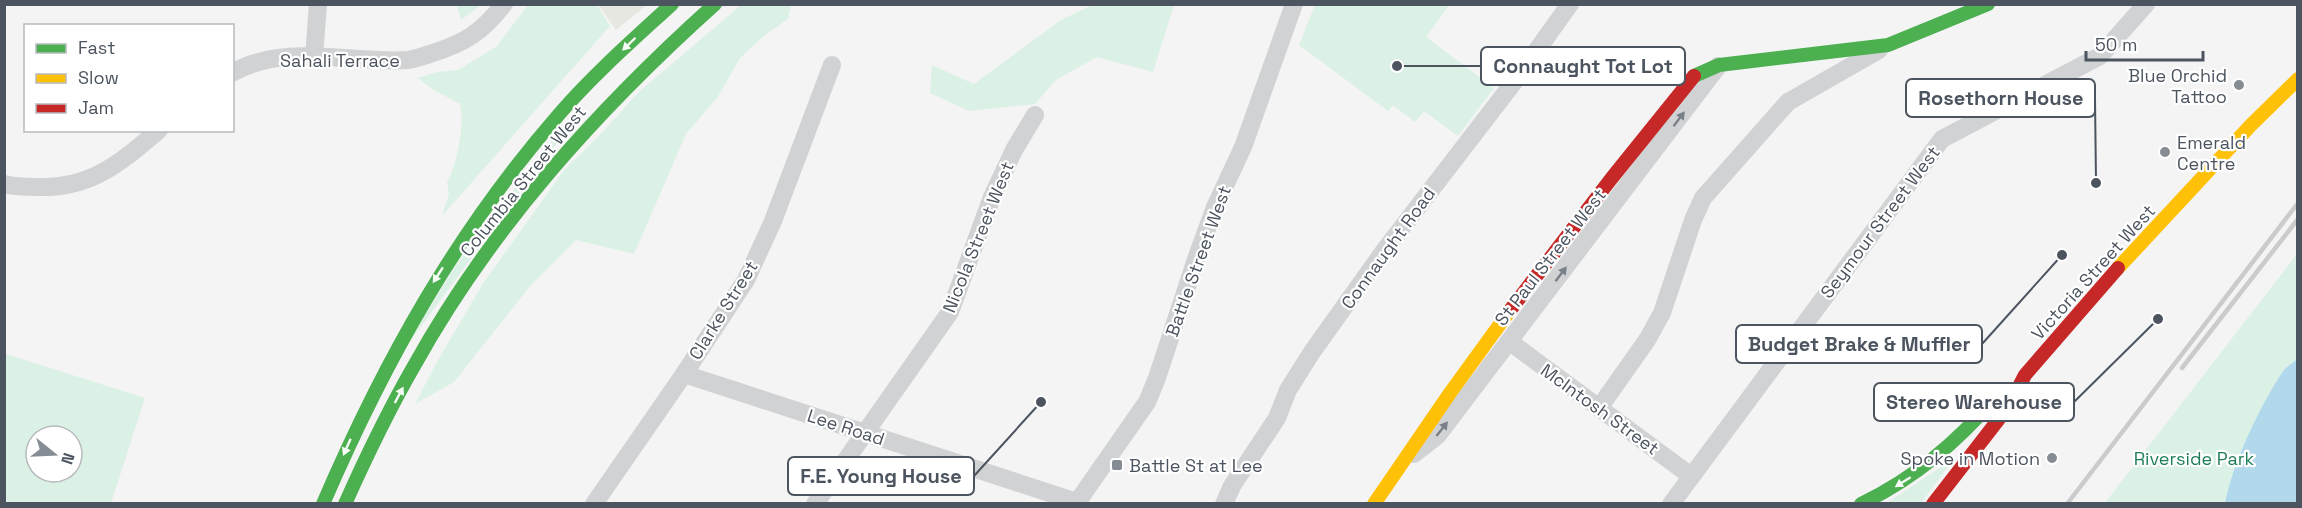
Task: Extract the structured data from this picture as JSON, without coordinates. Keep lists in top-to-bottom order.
{
  "streets": {
    "main road": ["Columbia Street West", "St Paul Street West", "Victoria Street West"],
    "street": [
      "Sahali Terrace",
      "Seymour Street West",
      "Nicola Street West",
      "Connaught Road",
      "Battle Street West",
      "Clarke Street",
      "McIntosh Street",
      "Lee Road"
    ]
  },
  "crossings": [
    ["Seymour Street West", "McIntosh Street"],
    ["Nicola Street West", "Lee Road"],
    ["St Paul Street West", "McIntosh Street"],
    ["Battle Street West", "Lee Road"],
    ["Clarke Street", "Lee Road"]
  ],
  "parks": ["Riverside Park"],
  "places": {
    "other": [
      "Connaught Tot Lot",
      "Blue Orchid Tattoo",
      "Emerald Centre",
      "Rosethorn House",
      "Budget Brake & Muffler",
      "Stereo Warehouse",
      "F.E. Young House",
      "Spoke in Motion"
    ],
    "transit": ["Battle St at Lee"]
  },
  "legend": ["Fast", "Slow", "Jam"],
  "scale_bar": "50 m",
  "north": "right"
}
